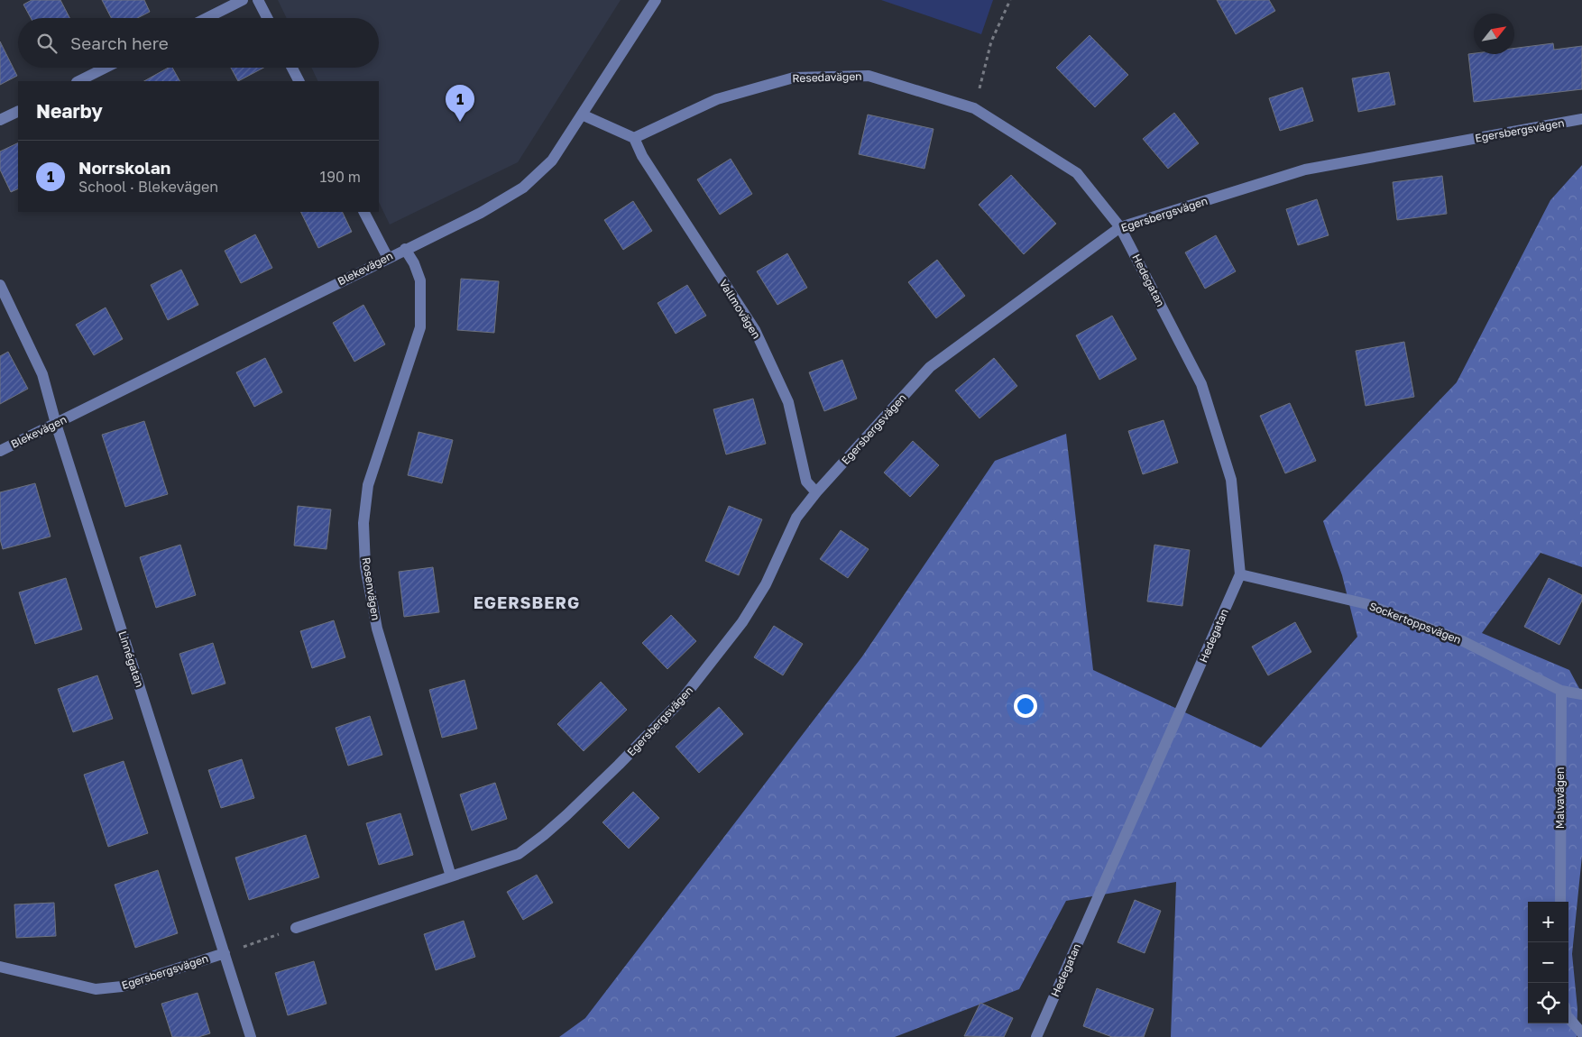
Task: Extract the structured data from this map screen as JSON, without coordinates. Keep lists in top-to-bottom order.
{
  "streets": {
    "street": [
      "Resedavägen",
      "Egersbergsvägen",
      "Blekevägen",
      "Hedegatan",
      "Vallmovägen",
      "Rosenvägen",
      "Sockertoppsvägen",
      "Linnégatan",
      "Malvavägen"
    ]
  },
  "crossings": [
    ["Resedavägen", "Egersbergsvägen"],
    ["Resedavägen", "Hedegatan"],
    ["Resedavägen", "Vallmovägen"],
    ["Egersbergsvägen", "Hedegatan"],
    ["Egersbergsvägen", "Vallmovägen"],
    ["Egersbergsvägen", "Rosenvägen"],
    ["Egersbergsvägen", "Linnégatan"],
    ["Blekevägen", "Rosenvägen"],
    ["Blekevägen", "Linnégatan"],
    ["Hedegatan", "Sockertoppsvägen"],
    ["Sockertoppsvägen", "Malvavägen"]
  ],
  "districts": ["EGERSBERG"],
  "north": "top right",
  "page": {
    "search": "Search here",
    "heading": "Nearby",
    "pins": "1",
    "list": [
      {
        "mark": "1",
        "name": "Norrskolan",
        "note": "School · Blekevägen",
        "value": "190 m"
      }
    ],
    "map_buttons": ["+", "−"]
  }
}
